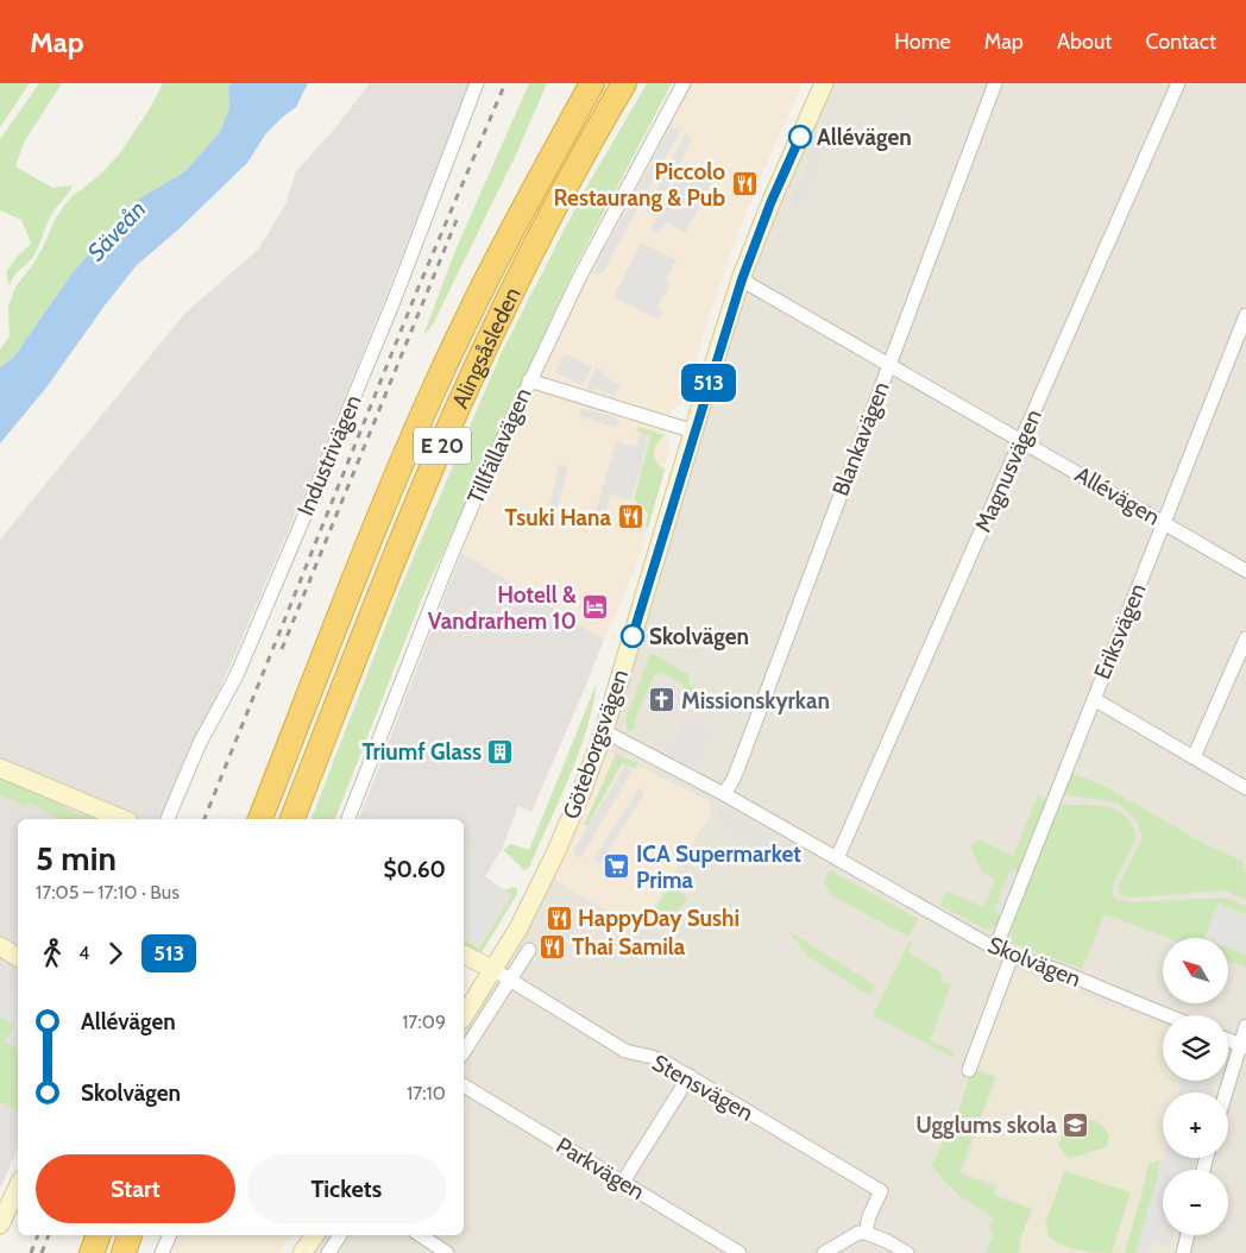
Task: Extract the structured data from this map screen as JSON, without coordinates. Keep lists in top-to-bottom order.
{
  "streets": {
    "highway": ["Alingsåsleden", "E 20"],
    "street": [
      "Blankavägen",
      "Tillfällavägen",
      "Industrivägen",
      "Magnusvägen",
      "Allévägen",
      "Eriksvägen",
      "Göteborgsvägen",
      "Skolvägen",
      "Stensvägen",
      "Parkvägen"
    ]
  },
  "crossings": [
    ["Blankavägen", "Allévägen"],
    ["Blankavägen", "Skolvägen"],
    ["Magnusvägen", "Allévägen"],
    ["Magnusvägen", "Skolvägen"],
    ["Allévägen", "Eriksvägen"],
    ["Allévägen", "Göteborgsvägen"],
    ["Eriksvägen", "Skolvägen"],
    ["Göteborgsvägen", "Skolvägen"],
    ["Göteborgsvägen", "Stensvägen"]
  ],
  "water": ["Säveån"],
  "places": {
    "other": ["Allévägen", "Skolvägen"],
    "restaurant": [
      "Piccolo Restaurang & Pub",
      "Tsuki Hana",
      "HappyDay Sushi",
      "Thai Samila"
    ],
    "hotel": ["Hotell & Vandrarhem 10"],
    "church": ["Missionskyrkan"],
    "building": ["Triumf Glass"],
    "supermarket": ["ICA Supermarket Prima"],
    "school or university": ["Ugglums skola"]
  },
  "lines": ["bus line 513"],
  "north": "top left",
  "page": {
    "header": "Map",
    "nav": [
      "Home",
      "Map",
      "About",
      "Contact"
    ],
    "on_map": "513",
    "heading": ["5 min", "17:05 – 17:10 · Bus", "$0.60"],
    "legs": ["4", "513"],
    "map_buttons": ["+", "−"],
    "list": [
      {
        "name": "Allévägen",
        "value": "17:09"
      },
      {
        "name": "Skolvägen",
        "value": "17:10"
      }
    ],
    "buttons": ["Start", "Tickets"]
  }
}
